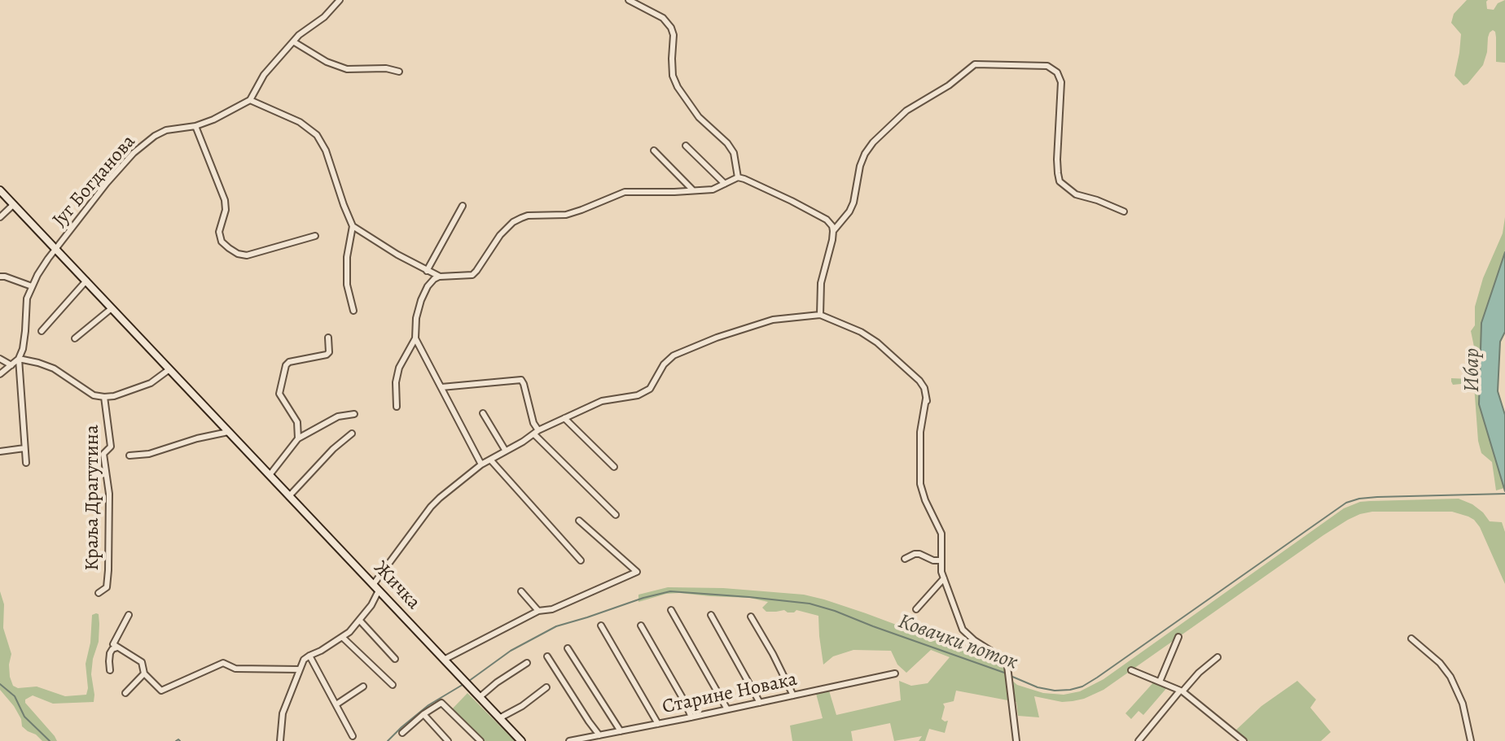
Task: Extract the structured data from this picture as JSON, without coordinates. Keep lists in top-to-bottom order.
{
  "streets": {
    "main road": ["Жичка"],
    "street": ["Југ Богданова", "Краља Драгутина", "Старине Новака"]
  },
  "crossings": [
    ["Југ Богданова", "Жичка"]
  ],
  "water": ["Ибар", "Ковачки поток"]
}
